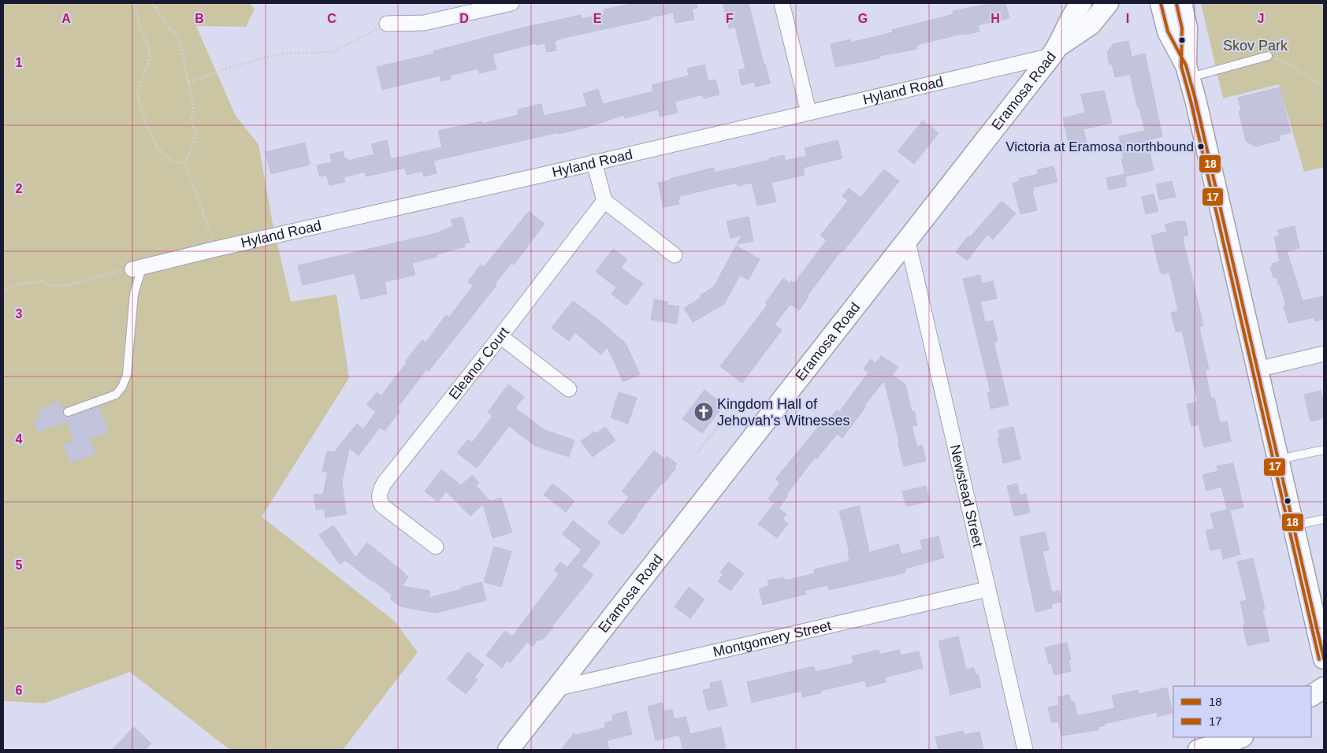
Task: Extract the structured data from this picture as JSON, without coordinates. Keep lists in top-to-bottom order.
{
  "streets": {
    "main road": ["Eramosa Road"],
    "street": [
      "Hyland Road",
      "Eleanor Court",
      "Newstead Street",
      "Montgomery Street"
    ]
  },
  "crossings": [
    ["Hyland Road", "Eramosa Road"],
    ["Eramosa Road", "Newstead Street"],
    ["Eramosa Road", "Montgomery Street"],
    ["Newstead Street", "Montgomery Street"]
  ],
  "parks": ["Skov Park"],
  "places": {
    "other": ["Victoria at Eramosa northbound"],
    "church": ["Kingdom Hall of Jehovah's Witnesses"]
  },
  "lines": ["transit line 18", "transit line 17"],
  "legend": ["18", "17"],
  "grid": {
    "columns": [
      "A",
      "B",
      "C",
      "D",
      "E",
      "F",
      "G",
      "H",
      "I",
      "J"
    ],
    "rows": [
      "1",
      "2",
      "3",
      "4",
      "5",
      "6"
    ]
  }
}
